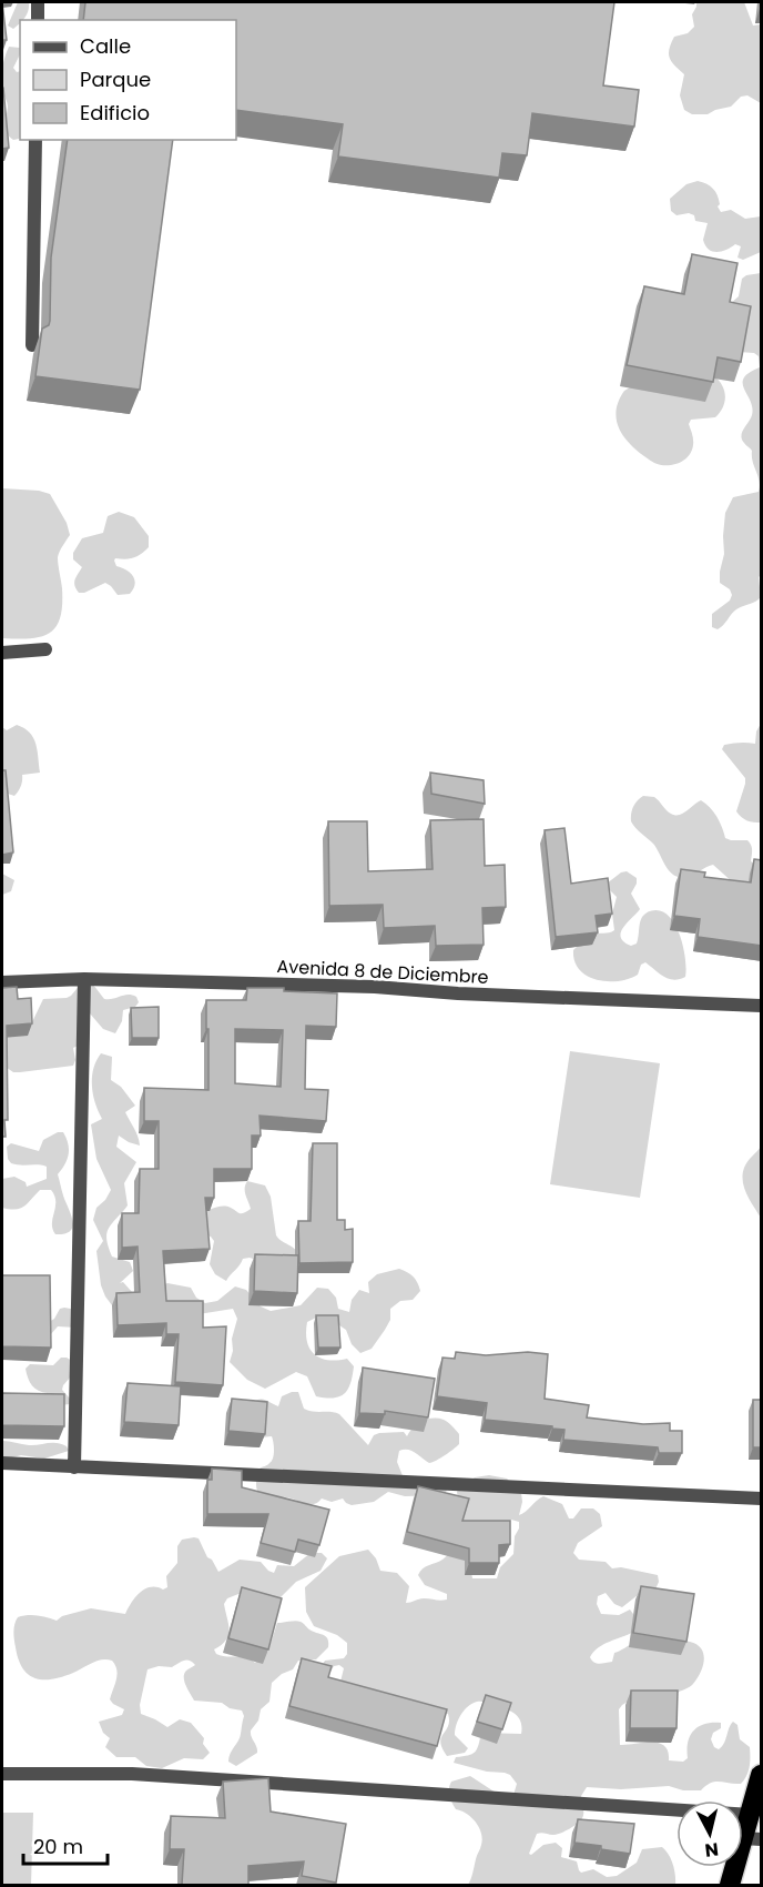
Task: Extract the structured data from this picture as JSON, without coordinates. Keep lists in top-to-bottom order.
{
  "streets": {
    "street": ["Avenida 8 de Diciembre"]
  },
  "legend": ["Calle", "Parque", "Edificio"],
  "scale_bar": "20 m",
  "north": "bottom"
}
